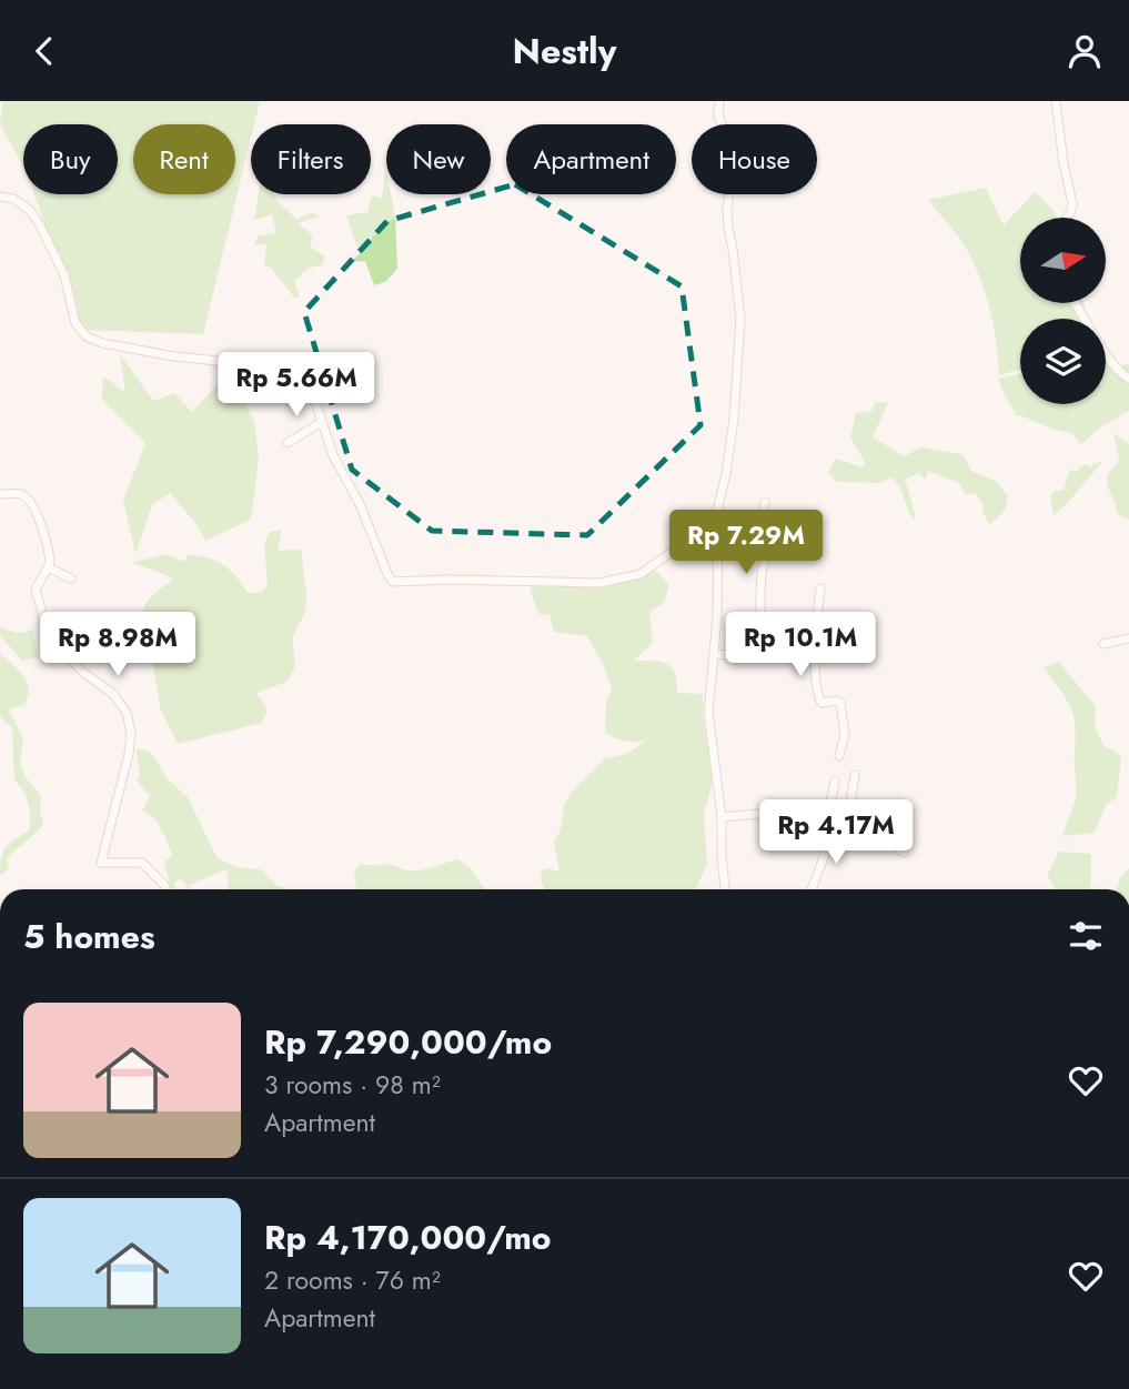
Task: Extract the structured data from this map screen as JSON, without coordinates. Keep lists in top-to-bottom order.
{
  "north": "right",
  "page": {
    "header": "Nestly",
    "chip": [
      "Buy",
      "Rent",
      "Filters",
      "New",
      "Apartment",
      "House"
    ],
    "price": [
      "Rp 5.66M",
      "Rp 7.29M",
      "Rp 8.98M",
      "Rp 10.1M",
      "Rp 4.17M"
    ],
    "heading": "5 homes",
    "list": [
      {
        "name": "Rp 7,290,000/mo",
        "note": "3 rooms · 98 m² · Apartment"
      },
      {
        "name": "Rp 4,170,000/mo",
        "note": "2 rooms · 76 m² · Apartment"
      }
    ]
  }
}
